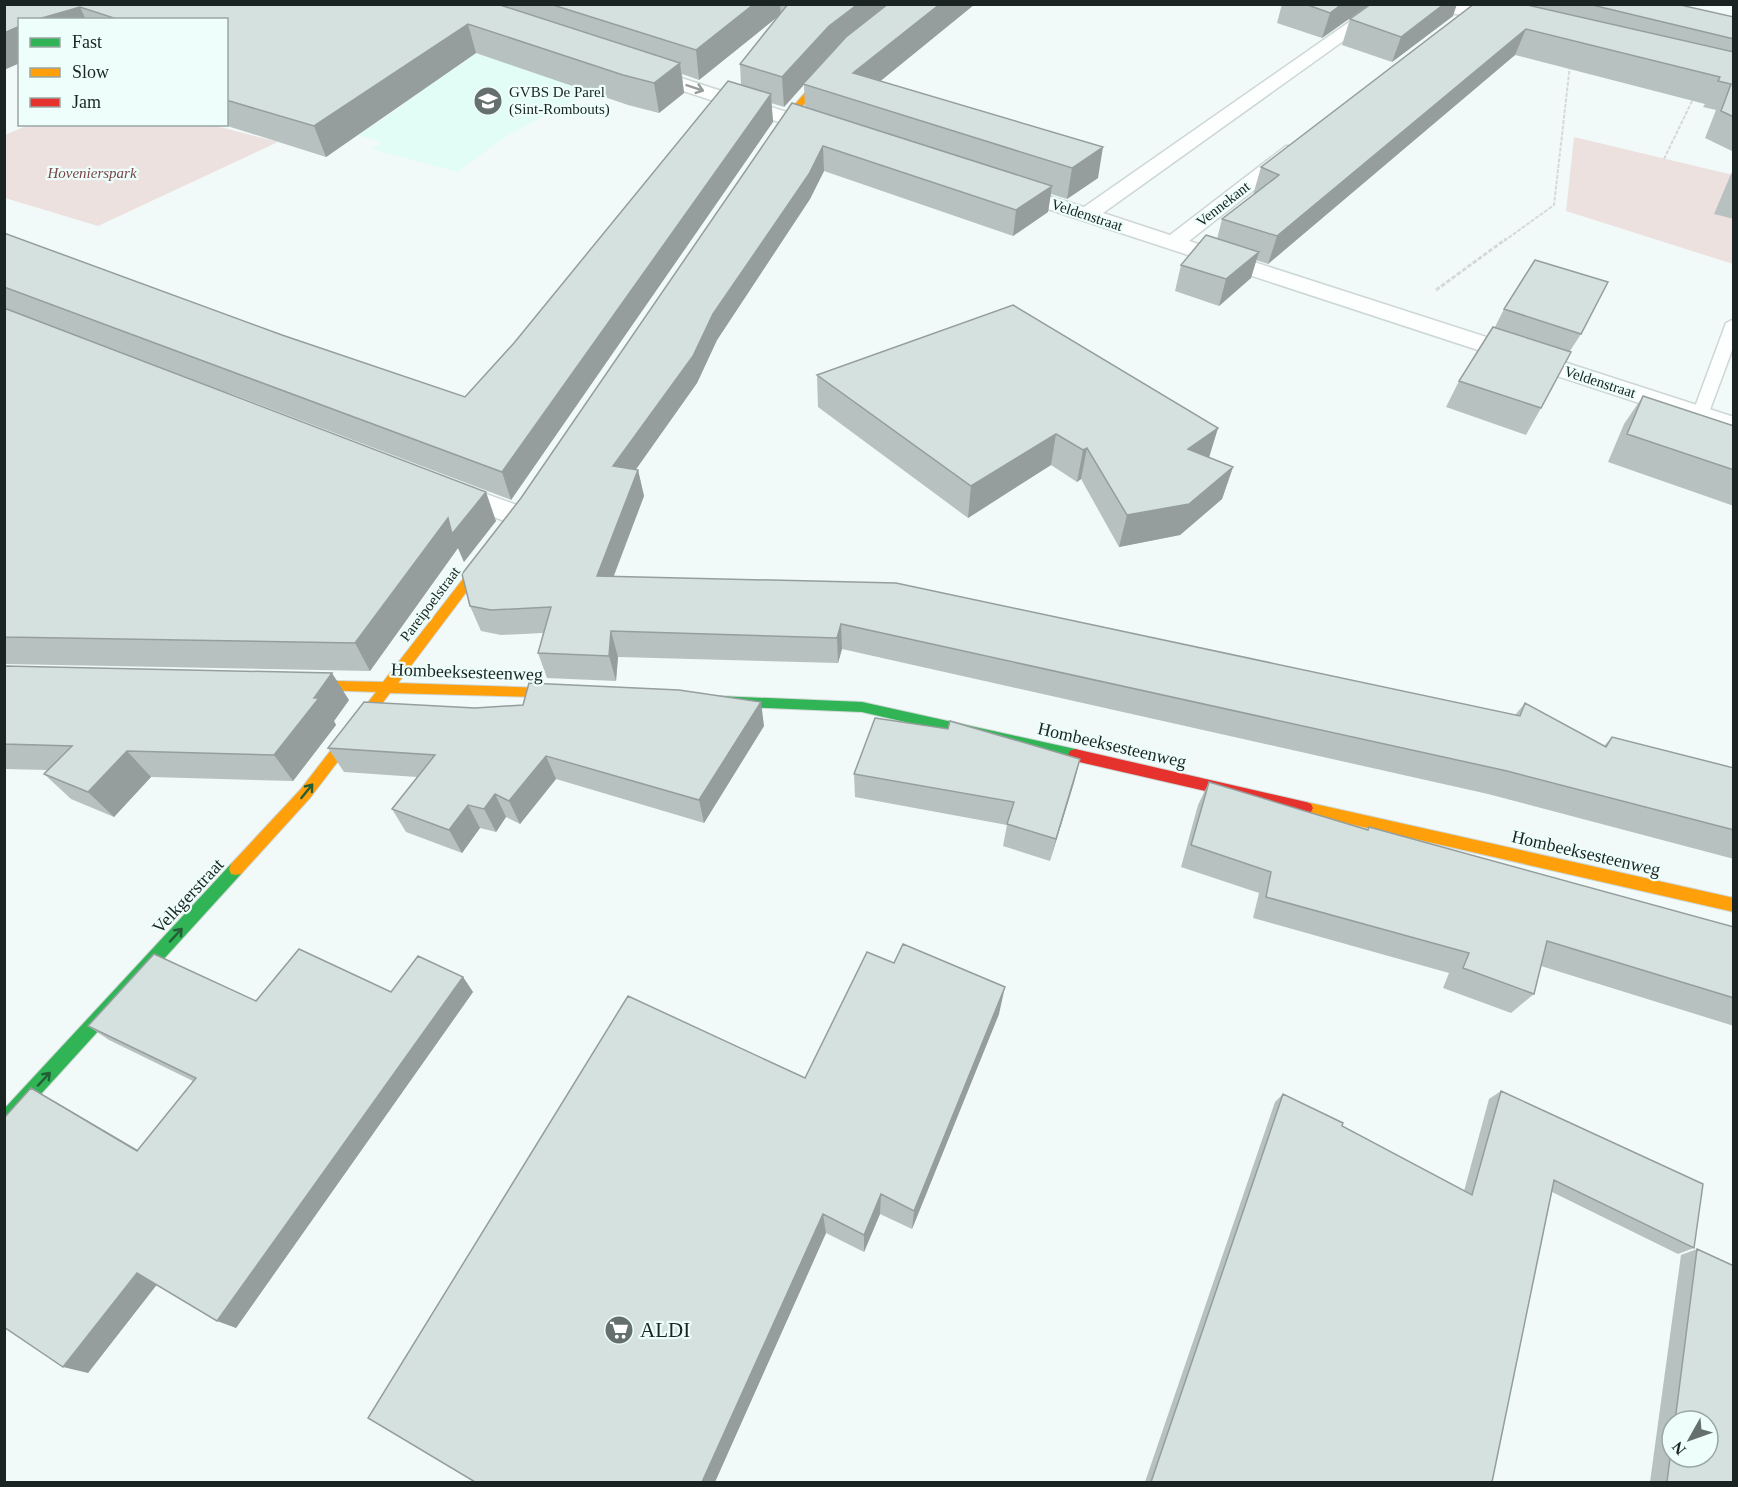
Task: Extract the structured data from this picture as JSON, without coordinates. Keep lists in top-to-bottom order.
{
  "streets": {
    "main road": ["Pareipoelstraat", "Hombeeksesteenweg", "Velkgerstraat"],
    "street": ["Vennekant", "Veldenstraat"]
  },
  "crossings": [
    ["Vennekant", "Veldenstraat"],
    ["Pareipoelstraat", "Hombeeksesteenweg"],
    ["Pareipoelstraat", "Velkgerstraat"],
    ["Hombeeksesteenweg", "Velkgerstraat"]
  ],
  "one_way": ["Velkgerstraat"],
  "parks": ["Hovenierspark"],
  "places": {
    "school or university": ["GVBS De Parel (Sint-Rombouts)"],
    "supermarket": ["ALDI"]
  },
  "legend": ["Fast", "Slow", "Jam"],
  "north": "bottom left"
}
